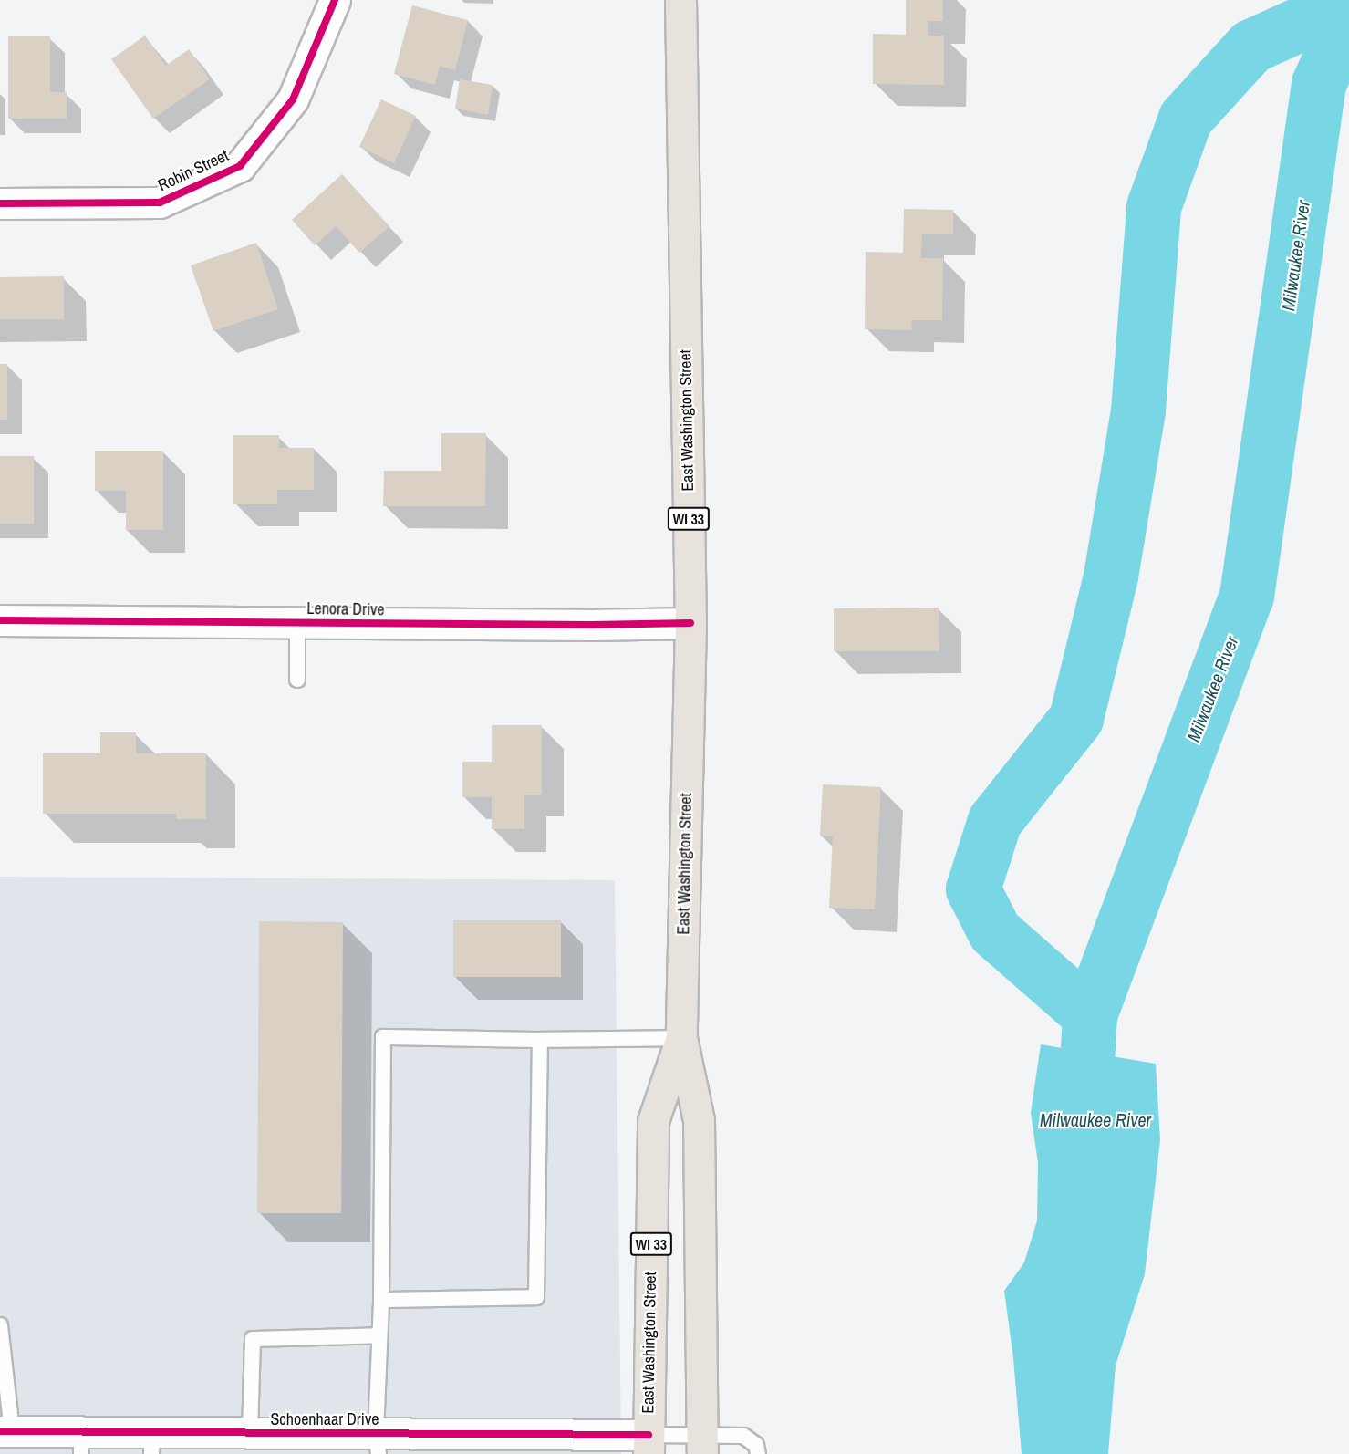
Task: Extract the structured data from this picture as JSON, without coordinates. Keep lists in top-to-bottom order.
{
  "streets": {
    "main road": ["East Washington Street", "WI 33"],
    "street": ["Robin Street", "Lenora Drive", "Schoenhaar Drive"]
  },
  "crossings": [
    ["East Washington Street", "Lenora Drive"],
    ["East Washington Street", "Schoenhaar Drive"]
  ],
  "water": ["Milwaukee River"]
}
